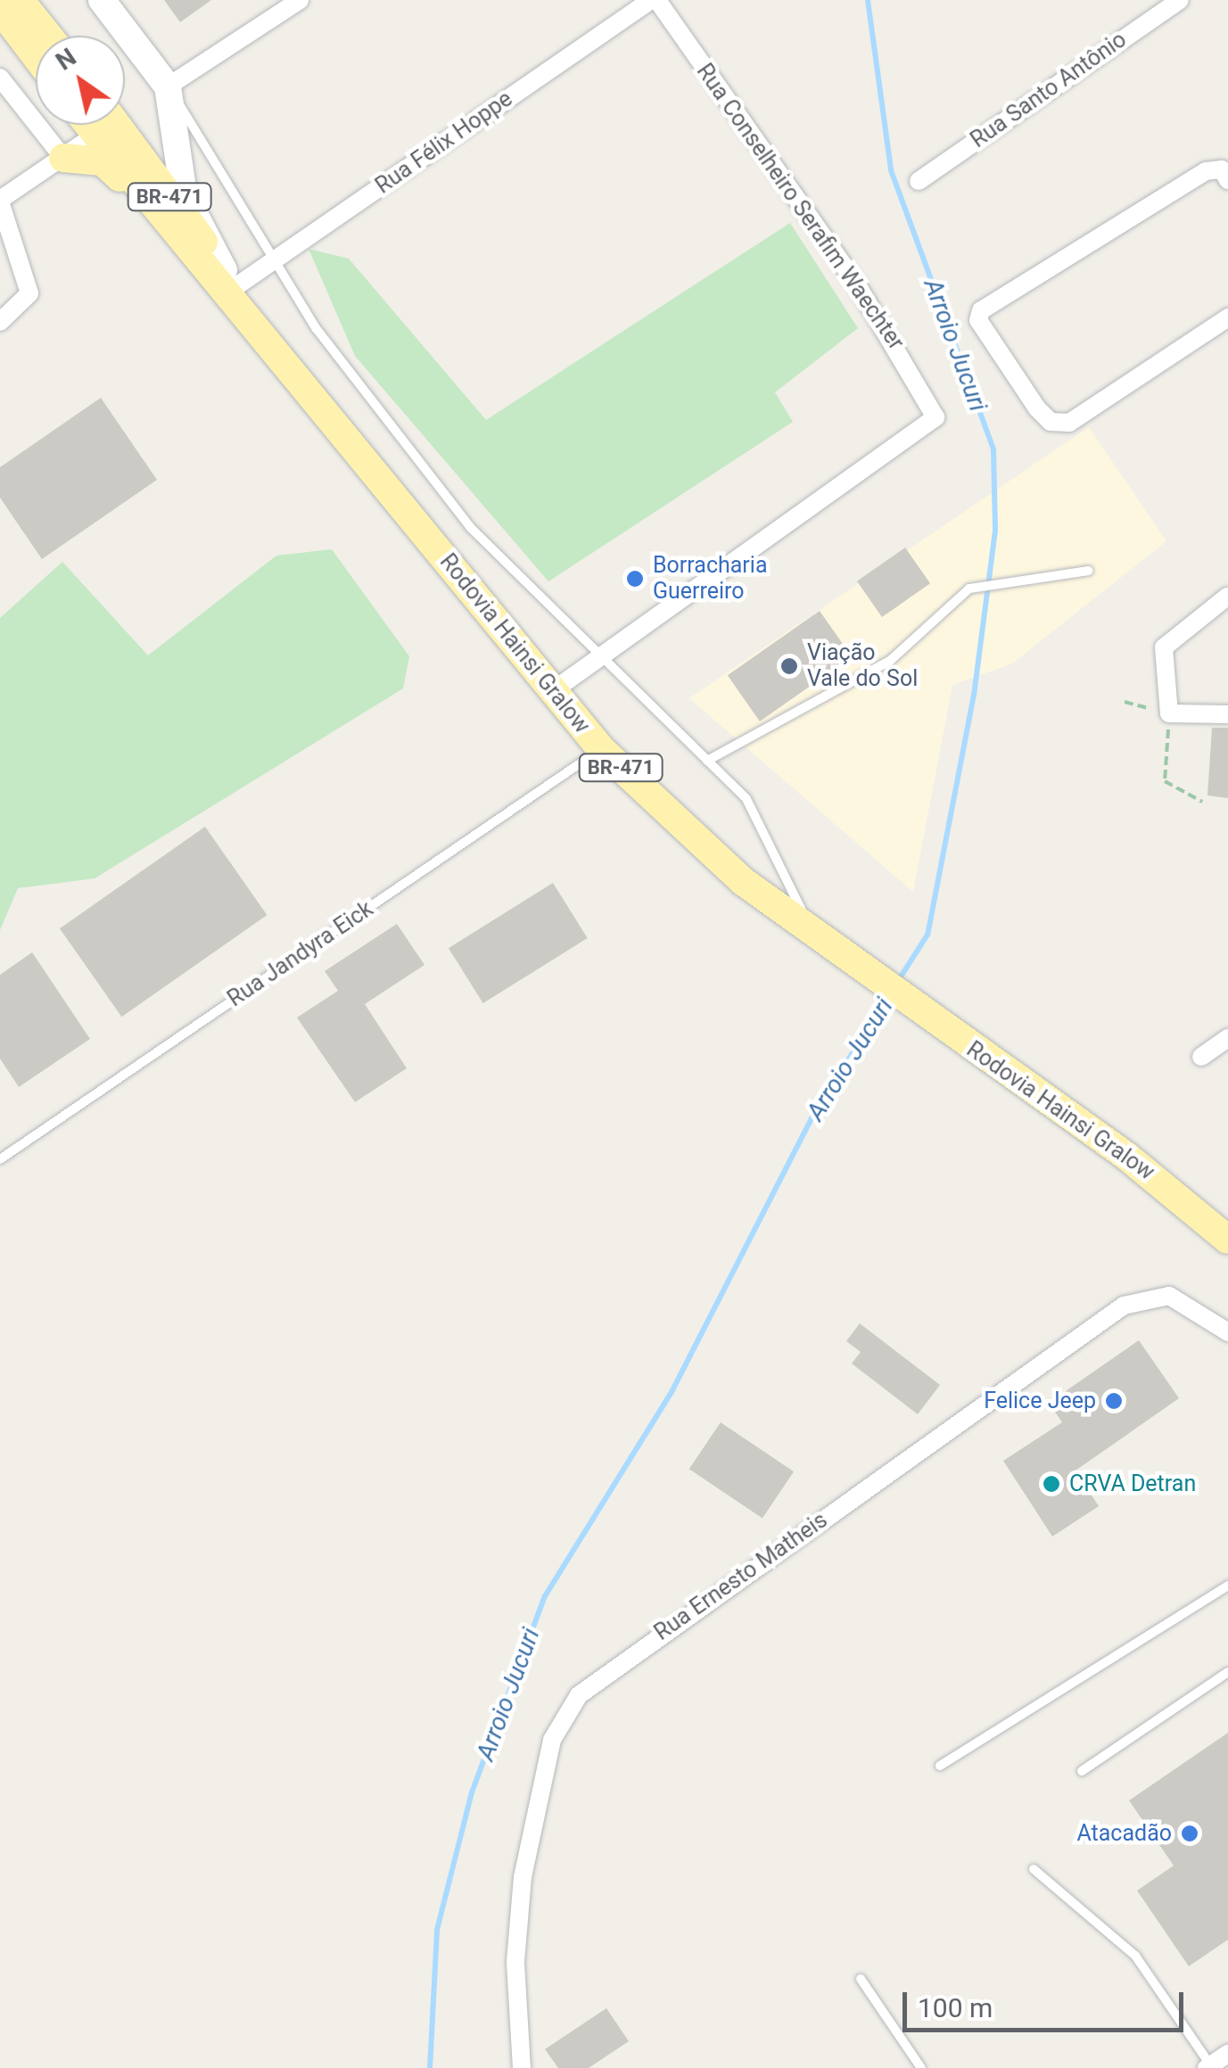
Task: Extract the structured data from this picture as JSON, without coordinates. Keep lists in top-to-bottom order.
{
  "streets": {
    "main road": ["BR-471", "Rodovia Hainsi Gralow"],
    "street": [
      "Rua Santo Antônio",
      "Rua Félix Hoppe",
      "Rua Conselheiro Serafim Waechter",
      "Rua Ernesto Matheis"
    ],
    "lane": ["Rua Jandyra Eick"]
  },
  "crossings": [
    ["Rua Félix Hoppe", "Rua Conselheiro Serafim Waechter"],
    ["Rua Félix Hoppe", "Rodovia Hainsi Gralow"],
    ["Rodovia Hainsi Gralow", "Rua Jandyra Eick"]
  ],
  "water": ["Arroio Jucuri"],
  "places": [
    "Borracharia Guerreiro",
    "Viação Vale do Sol",
    "Felice Jeep",
    "CRVA Detran",
    "Atacadão"
  ],
  "scale_bar": "100 m",
  "north": "top left"
}
